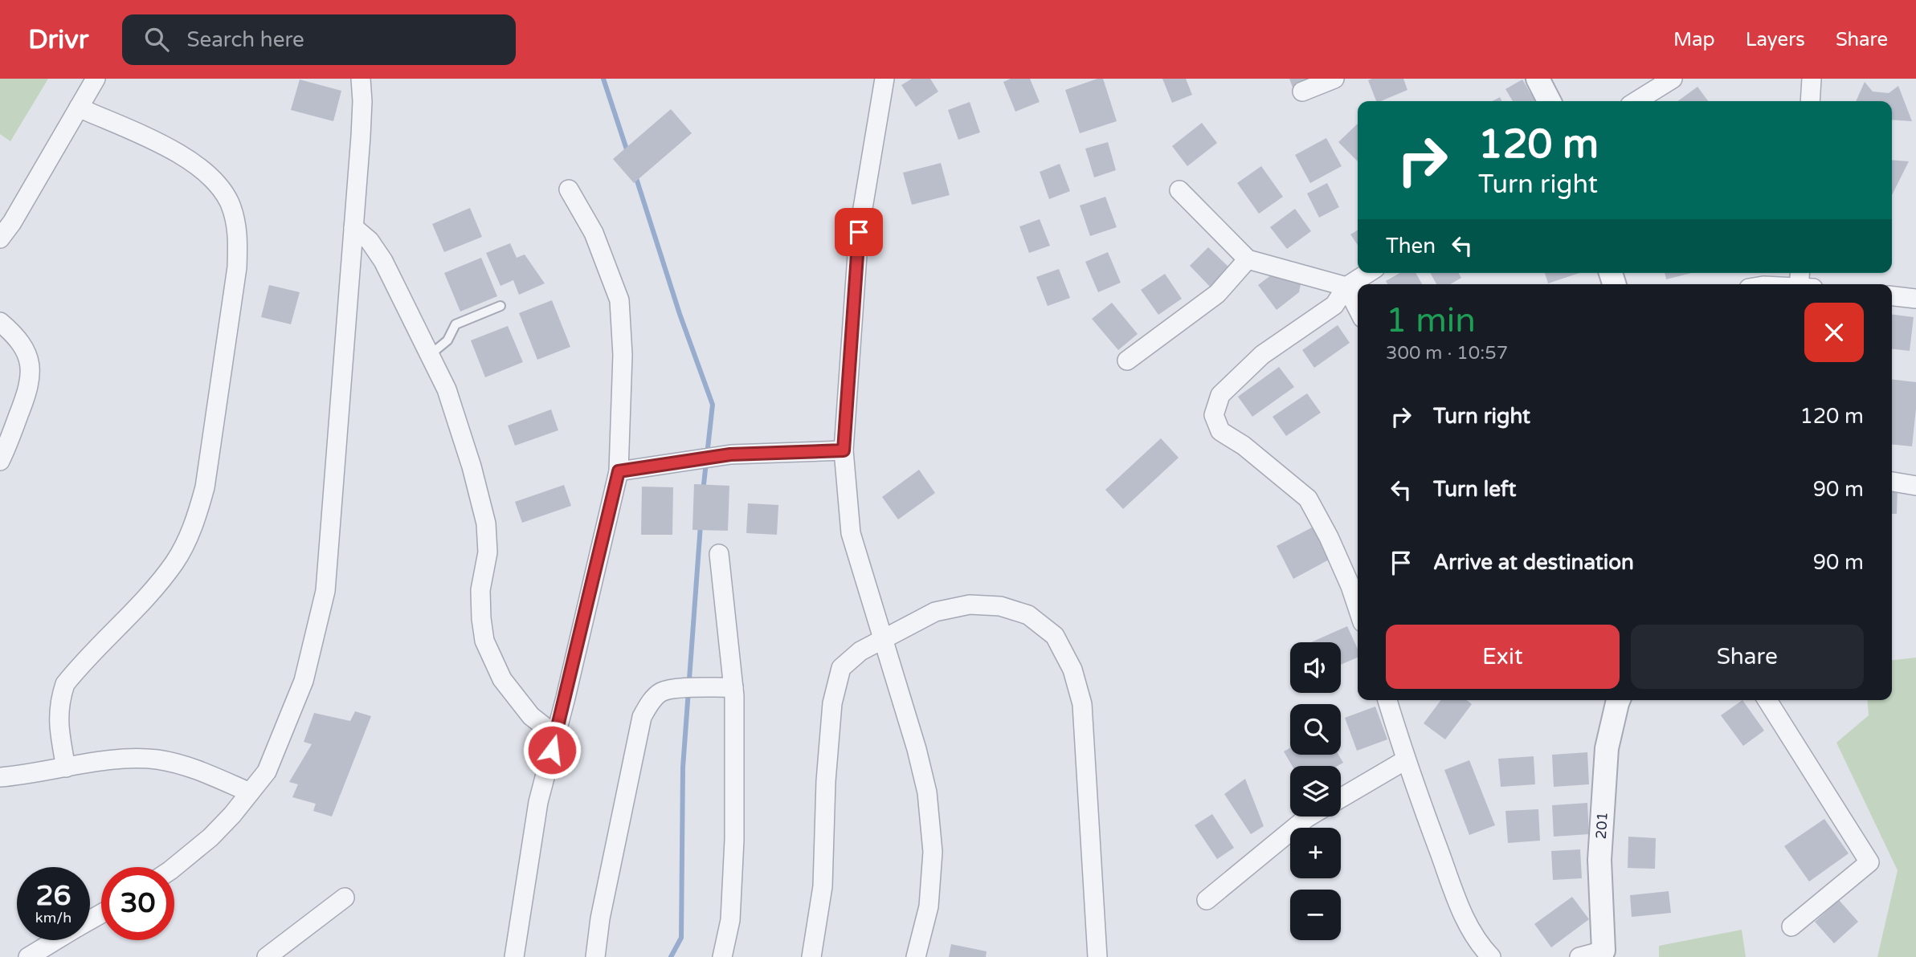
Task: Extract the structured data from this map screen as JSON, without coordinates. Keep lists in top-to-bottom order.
{
  "streets": {
    "street": ["201"]
  },
  "page": {
    "header": "Drivr",
    "search": "Search here",
    "nav": ["Map", "Layers", "Share"],
    "turn": ["120 m", "Turn right"],
    "then": "Then",
    "heading": ["1 min", "300 m · 10:57"],
    "list": [
      {
        "name": "Turn right",
        "value": "120 m"
      },
      {
        "name": "Turn left",
        "value": "90 m"
      },
      {
        "name": "Arrive at destination",
        "value": "90 m"
      }
    ],
    "buttons": ["Exit", "Share"],
    "map_buttons": ["+", "−"],
    "speed": "26 km/h",
    "limit": "30"
  }
}
